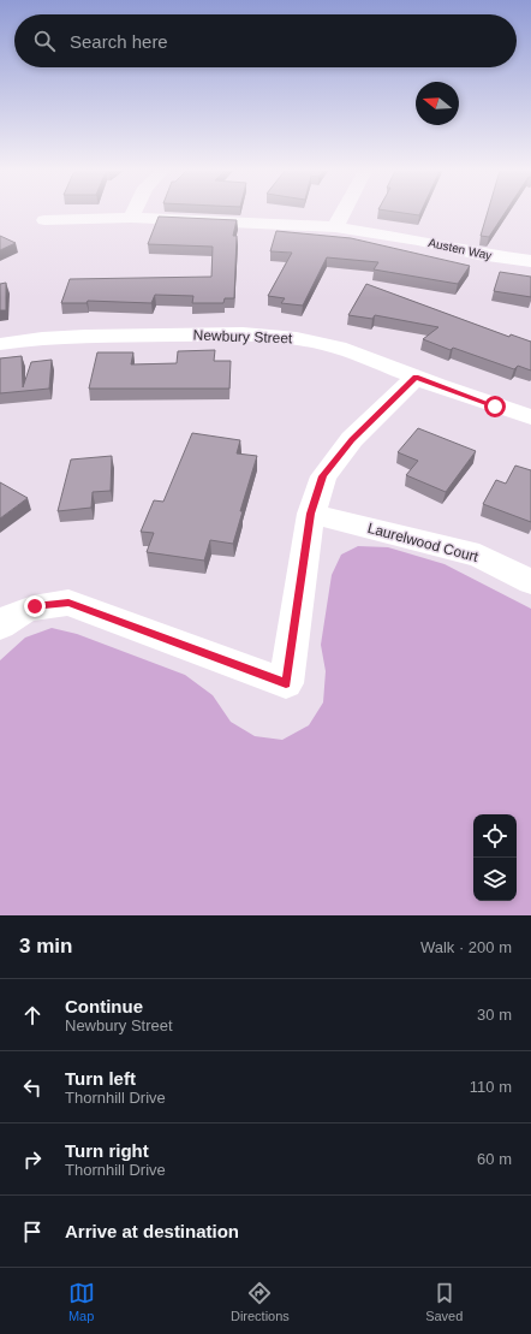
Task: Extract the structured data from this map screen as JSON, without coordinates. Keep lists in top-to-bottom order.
{
  "streets": {
    "street": ["Austen Way", "Newbury Street", "Laurelwood Court"]
  },
  "north": "left",
  "page": {
    "search": "Search here",
    "heading": ["3 min", "Walk · 200 m"],
    "list": [
      ["Continue", "Newbury Street", "30 m"],
      ["Turn left", "Thornhill Drive", "110 m"],
      ["Turn right", "Thornhill Drive", "60 m"],
      "Arrive at destination"
    ],
    "nav": ["Map", "Directions", "Saved"]
  }
}
